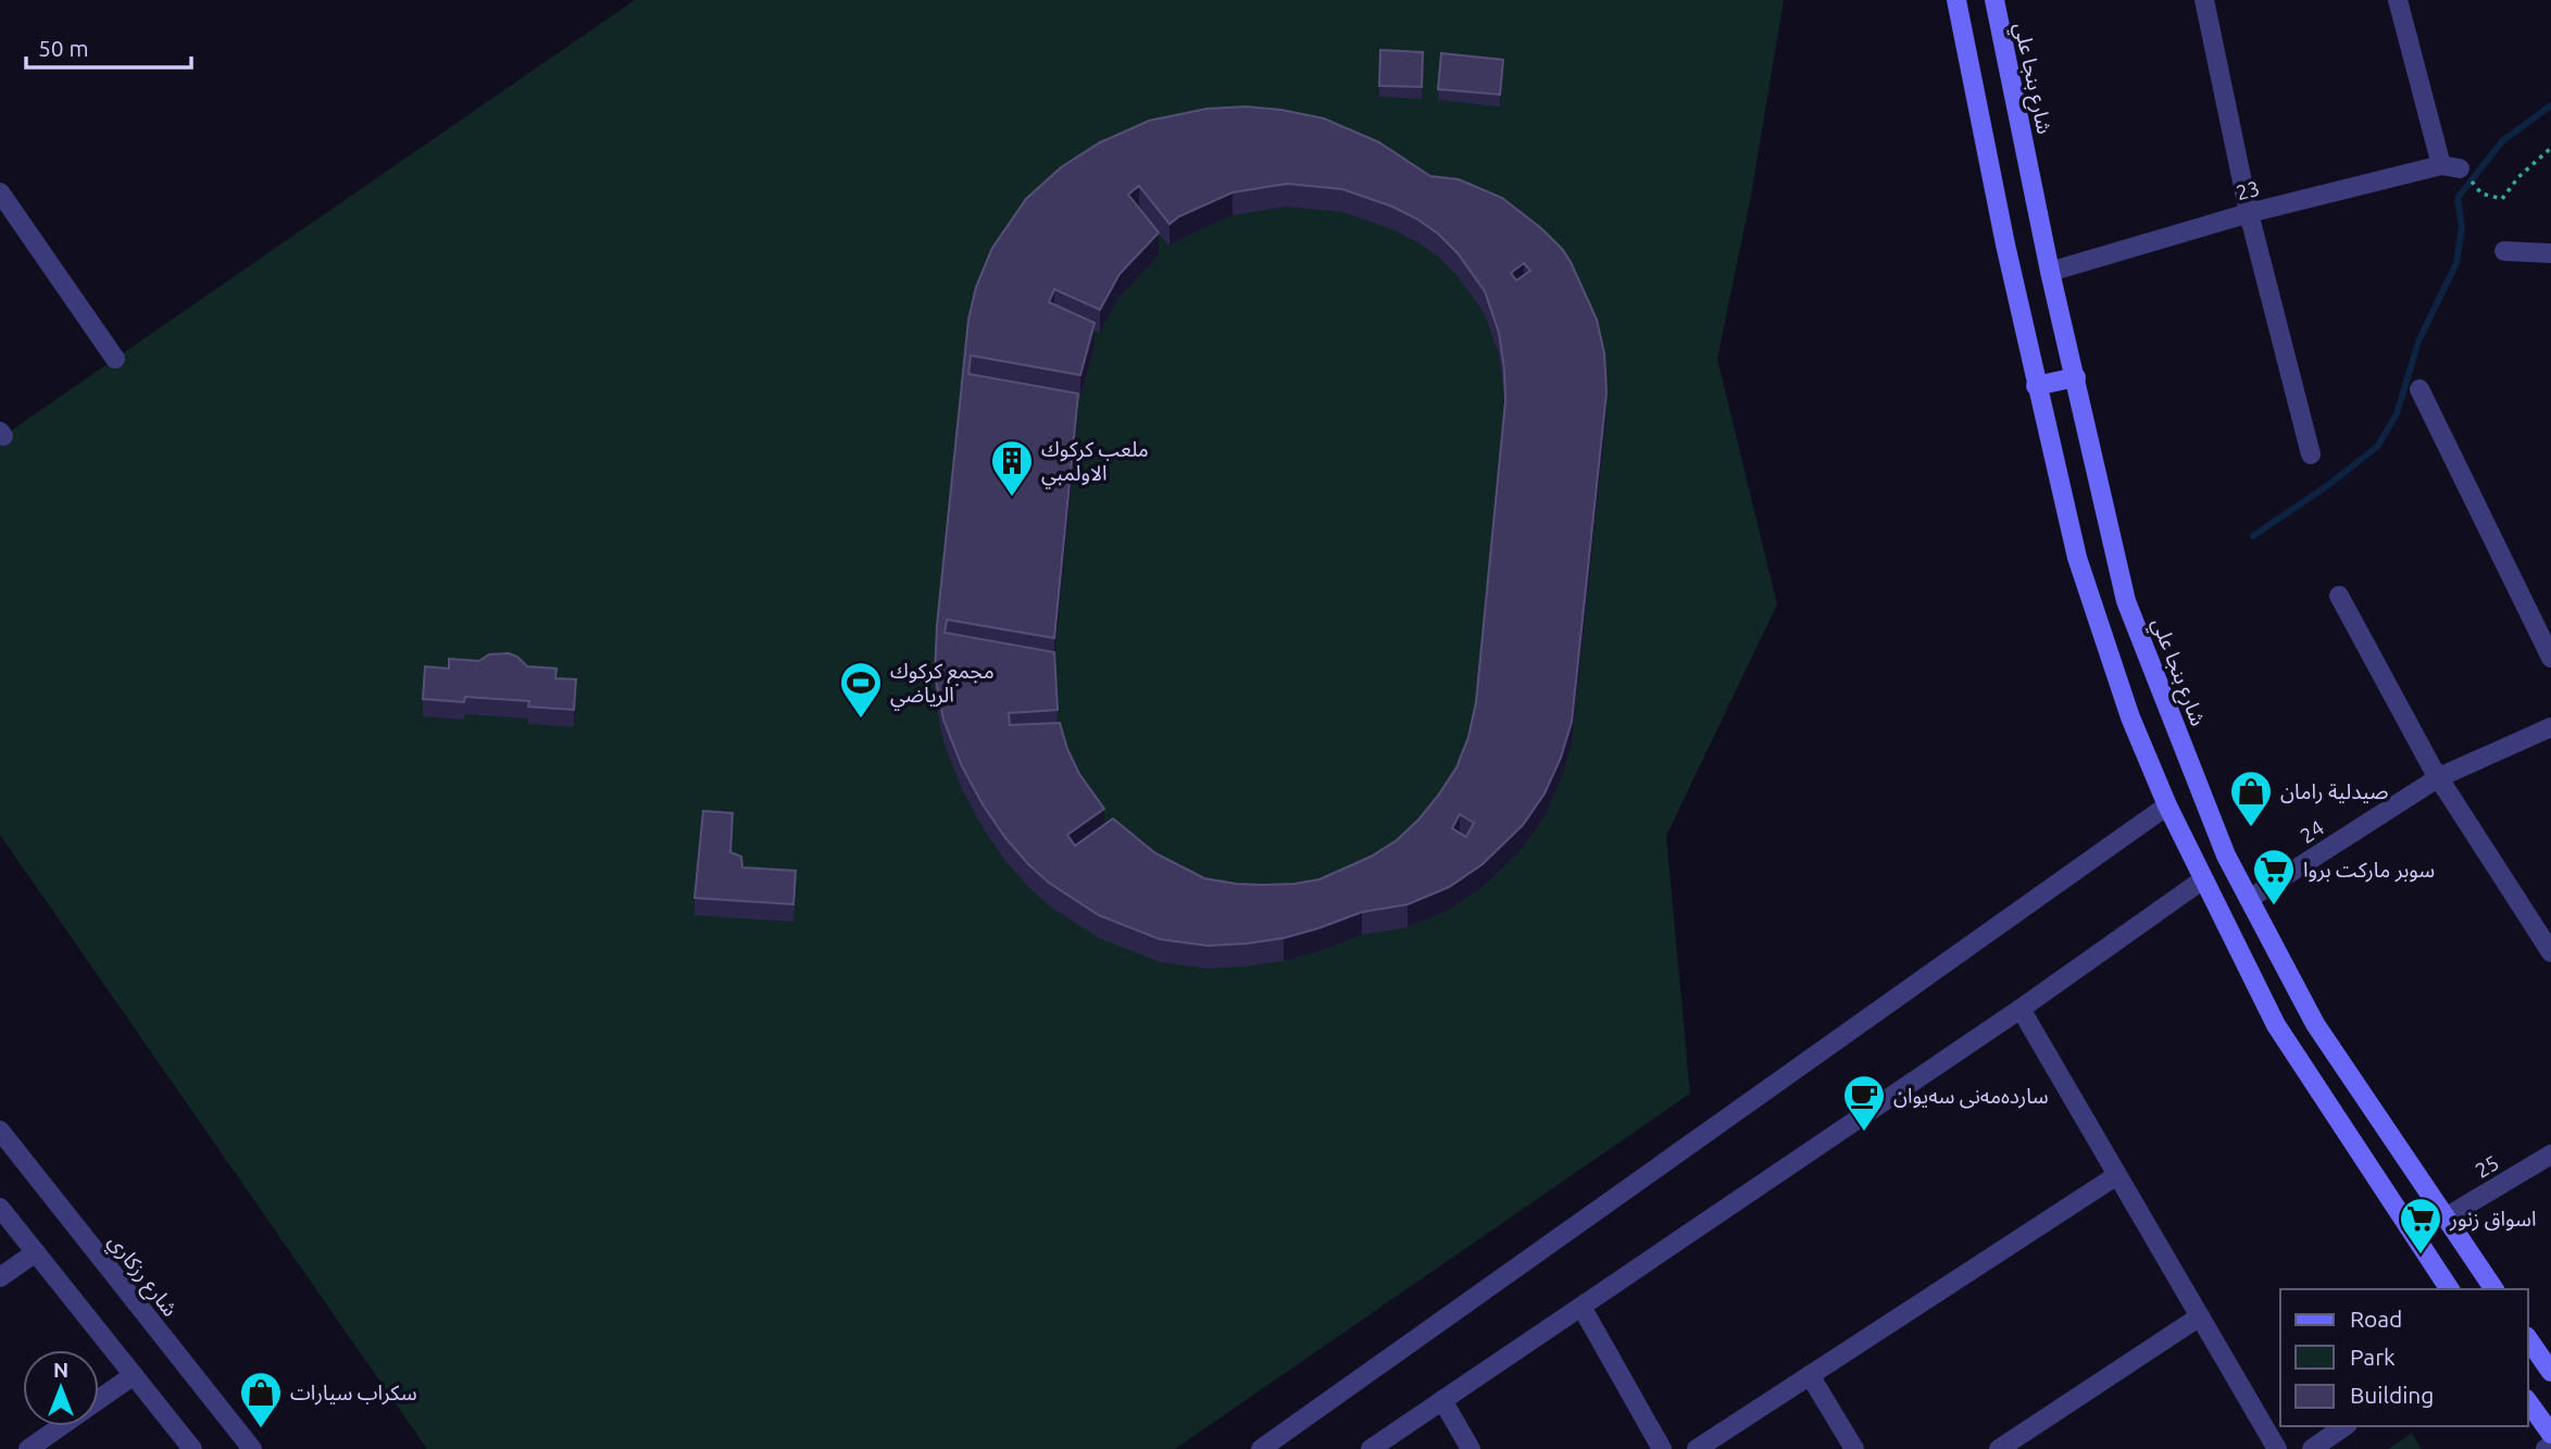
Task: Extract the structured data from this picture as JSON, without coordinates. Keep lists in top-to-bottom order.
{
  "streets": {
    "main road": ["شارع بنجا علي"],
    "street": [
      "23",
      "24",
      "25",
      "شارع رزكاري"
    ]
  },
  "crossings": [
    ["شارع بنجا علي", "23"],
    ["شارع بنجا علي", "24"],
    ["شارع بنجا علي", "25"]
  ],
  "places": {
    "building": ["ملعب كركوك الاولمبي"],
    "sports": ["مجمع كركوك الرياضي"],
    "shop": ["صيدلية رامان", "سكراب سيارات"],
    "supermarket": ["سوبر ماركت بروا", "اسواق زنور"],
    "cafe": ["ساردەمەنی سەیوان"]
  },
  "legend": ["Road", "Park", "Building"],
  "scale_bar": "50 m",
  "north": "top"
}
